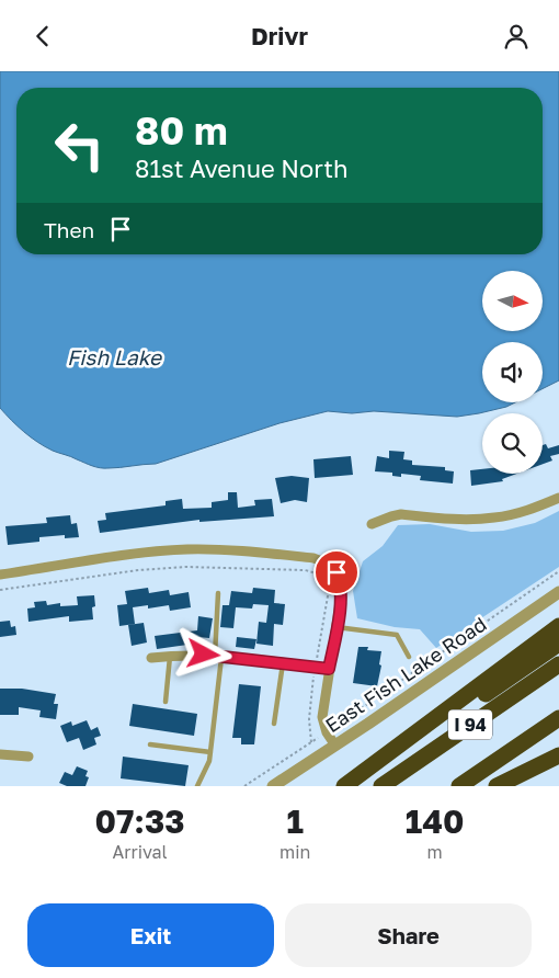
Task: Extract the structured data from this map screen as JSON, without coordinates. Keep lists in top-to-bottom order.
{
  "streets": {
    "highway": ["I 94"],
    "street": ["East Fish Lake Road"]
  },
  "water": ["Fish Lake"],
  "north": "right",
  "page": {
    "header": "Drivr",
    "turn": ["80 m", "81st Avenue North"],
    "then": "Then",
    "eta": [
      "07:33",
      "Arrival",
      "1",
      "min",
      "140",
      "m"
    ],
    "buttons": ["Exit", "Share"]
  }
}
